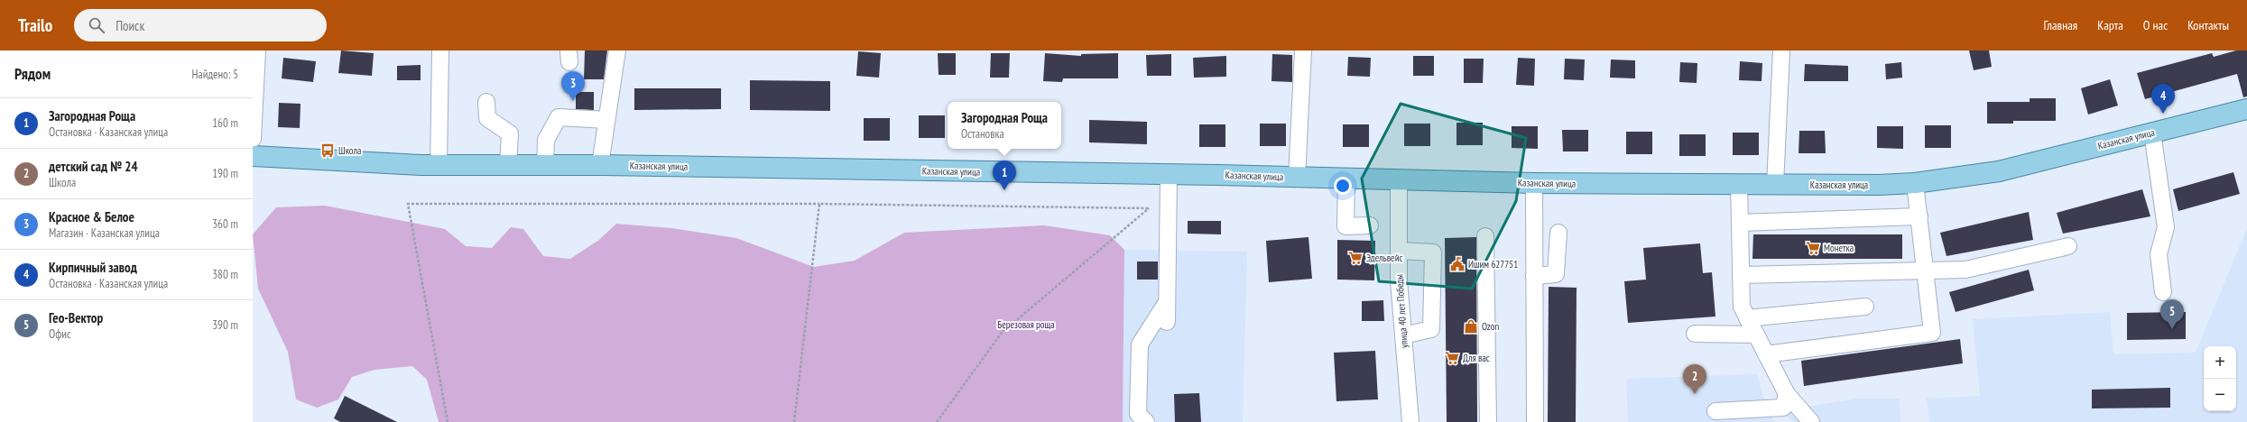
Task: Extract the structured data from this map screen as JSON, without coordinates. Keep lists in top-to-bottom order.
{
  "streets": {
    "main road": ["Казанская улица"],
    "street": ["улица 40 лет Победы"]
  },
  "crossings": [
    ["Казанская улица", "улица 40 лет Победы"]
  ],
  "parks": ["Березовая роща"],
  "places": {
    "bus stop": ["Школа"],
    "supermarket": ["Монетка", "Эдельвейс", "Для вас"],
    "public building": ["Ишим 627751"],
    "shop": ["Ozon"]
  },
  "page": {
    "header": "Trailo",
    "search": "Поиск",
    "nav": [
      "Главная",
      "Карта",
      "О нас",
      "Контакты"
    ],
    "heading": ["Рядом", "Найдено: 5"],
    "pins": [
      "3",
      "4",
      "1",
      "5",
      "2"
    ],
    "list": [
      {
        "mark": "1",
        "name": "Загородная Роща",
        "note": "Остановка · Казанская улица",
        "value": "160 m"
      },
      {
        "mark": "2",
        "name": "детский сад № 24",
        "note": "Школа",
        "value": "190 m"
      },
      {
        "mark": "3",
        "name": "Красное & Белое",
        "note": "Магазин · Казанская улица",
        "value": "360 m"
      },
      {
        "mark": "4",
        "name": "Кирпичный завод",
        "note": "Остановка · Казанская улица",
        "value": "380 m"
      },
      {
        "mark": "5",
        "name": "Гео-Вектор",
        "note": "Офис",
        "value": "390 m"
      }
    ],
    "popup": ["Загородная Роща", "Остановка"],
    "map_buttons": ["+", "−"]
  }
}
